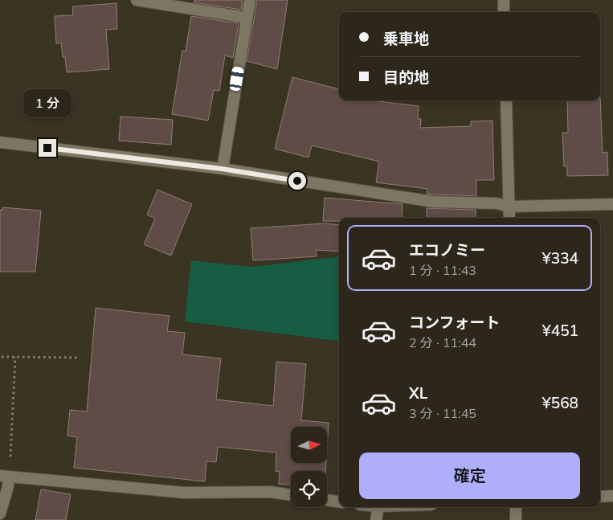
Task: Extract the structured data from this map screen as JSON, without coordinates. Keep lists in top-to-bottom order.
{
  "north": "right",
  "page": {
    "banner": ["乗車地", "目的地"],
    "bubble": "1 分",
    "list": [
      {
        "name": "エコノミー",
        "note": "1 分 · 11:43",
        "value": "¥334"
      },
      {
        "name": "コンフォート",
        "note": "2 分 · 11:44",
        "value": "¥451"
      },
      {
        "name": "XL",
        "note": "3 分 · 11:45",
        "value": "¥568"
      }
    ],
    "buttons": "確定"
  }
}
